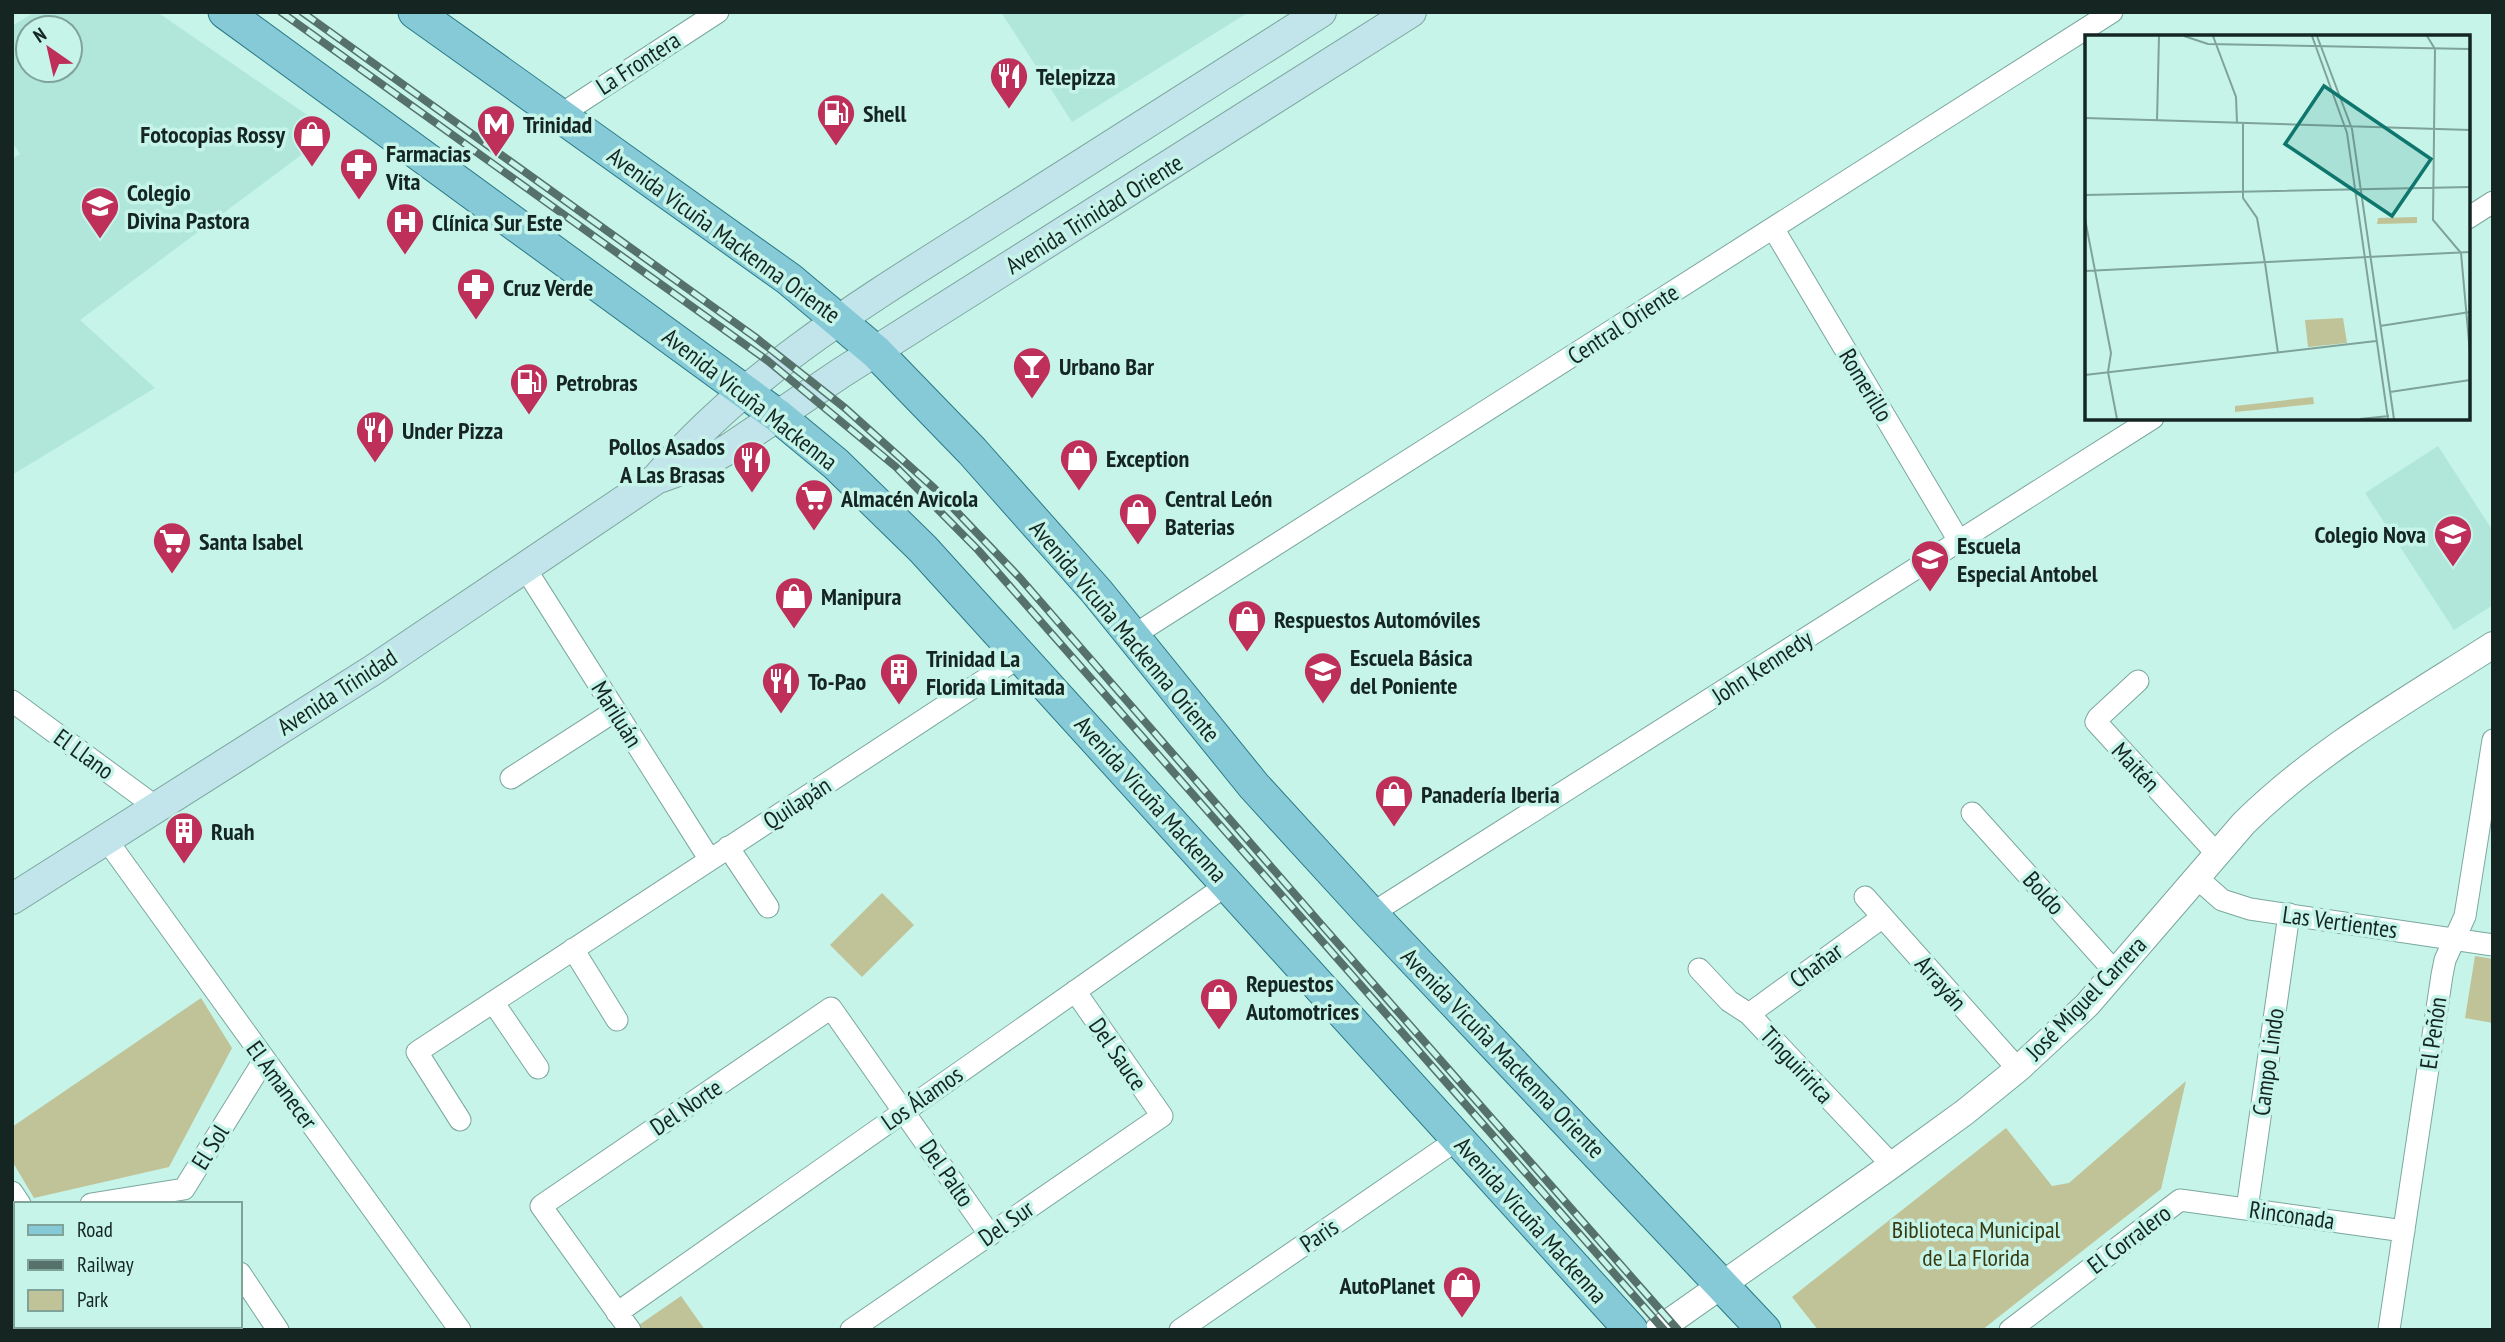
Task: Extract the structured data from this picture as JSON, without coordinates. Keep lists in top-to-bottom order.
{
  "streets": {
    "main road": [
      "Avenida Trinidad Oriente",
      "Avenida Vicuña Mackenna Oriente",
      "Avenida Vicuña Mackenna",
      "Avenida Trinidad"
    ],
    "street": [
      "La Frontera",
      "Central Oriente",
      "Romerillo",
      "John Kennedy",
      "Mariluán",
      "El Llano",
      "Maitén",
      "Quilapán",
      "Boldo",
      "Las Vertientes",
      "Chañar",
      "Arrayán",
      "José Miguel Carrera",
      "El Peñón",
      "Del Sauce",
      "Campo Lindo",
      "Tinguiririca",
      "El Amanecer",
      "Los Álamos",
      "Del Norte",
      "El Sol",
      "Del Palto",
      "Rinconada",
      "Del Sur",
      "Paris",
      "El Corralero"
    ]
  },
  "crossings": [
    ["La Frontera", "Avenida Vicuña Mackenna Oriente"],
    ["Avenida Trinidad Oriente", "Avenida Vicuña Mackenna Oriente"],
    ["Avenida Trinidad Oriente", "Avenida Vicuña Mackenna"],
    ["Avenida Trinidad Oriente", "Avenida Trinidad"],
    ["Avenida Vicuña Mackenna Oriente", "Central Oriente"],
    ["Avenida Vicuña Mackenna Oriente", "John Kennedy"],
    ["Avenida Vicuña Mackenna Oriente", "José Miguel Carrera"],
    ["Central Oriente", "Romerillo"],
    ["Romerillo", "John Kennedy"],
    ["Avenida Vicuña Mackenna", "Avenida Trinidad"],
    ["Avenida Vicuña Mackenna", "Quilapán"],
    ["Avenida Vicuña Mackenna", "Los Álamos"],
    ["Avenida Vicuña Mackenna", "Paris"],
    ["Avenida Trinidad", "Mariluán"],
    ["Avenida Trinidad", "El Llano"],
    ["Avenida Trinidad", "El Amanecer"],
    ["Mariluán", "Quilapán"],
    ["Maitén", "José Miguel Carrera"],
    ["Boldo", "José Miguel Carrera"],
    ["Las Vertientes", "José Miguel Carrera"],
    ["Las Vertientes", "El Peñón"],
    ["Las Vertientes", "Campo Lindo"],
    ["Chañar", "Arrayán"],
    ["Chañar", "Tinguiririca"],
    ["Arrayán", "José Miguel Carrera"],
    ["José Miguel Carrera", "Tinguiririca"],
    ["El Peñón", "Rinconada"],
    ["Del Sauce", "Los Álamos"],
    ["Del Sauce", "Del Sur"],
    ["Campo Lindo", "Rinconada"],
    ["El Amanecer", "El Sol"],
    ["Los Álamos", "Del Norte"],
    ["Los Álamos", "Del Palto"],
    ["Del Norte", "Del Palto"],
    ["Del Palto", "Del Sur"],
    ["Rinconada", "El Corralero"]
  ],
  "parks": ["Biblioteca Municipal de La Florida"],
  "places": {
    "restaurant": [
      "Telepizza",
      "Under Pizza",
      "Pollos Asados A Las Brasas",
      "To-Pao"
    ],
    "fuel station": ["Shell", "Petrobras"],
    "metro station": ["Trinidad"],
    "shop": [
      "Fotocopias Rossy",
      "Exception",
      "Central León Baterias",
      "Manipura",
      "Respuestos Automóviles",
      "Panadería Iberia",
      "Repuestos Automotrices",
      "AutoPlanet"
    ],
    "pharmacy": ["Farmacias Vita", "Cruz Verde"],
    "school or university": [
      "Colegio Divina Pastora",
      "Colegio Nova",
      "Escuela Especial Antobel",
      "Escuela Básica del Poniente"
    ],
    "hospital": ["Clínica Sur Este"],
    "bar": ["Urbano Bar"],
    "supermarket": ["Almacén Avicola", "Santa Isabel"],
    "building": ["Trinidad La Florida Limitada", "Ruah"]
  },
  "legend": ["Road", "Railway", "Park"],
  "north": "top left"
}
